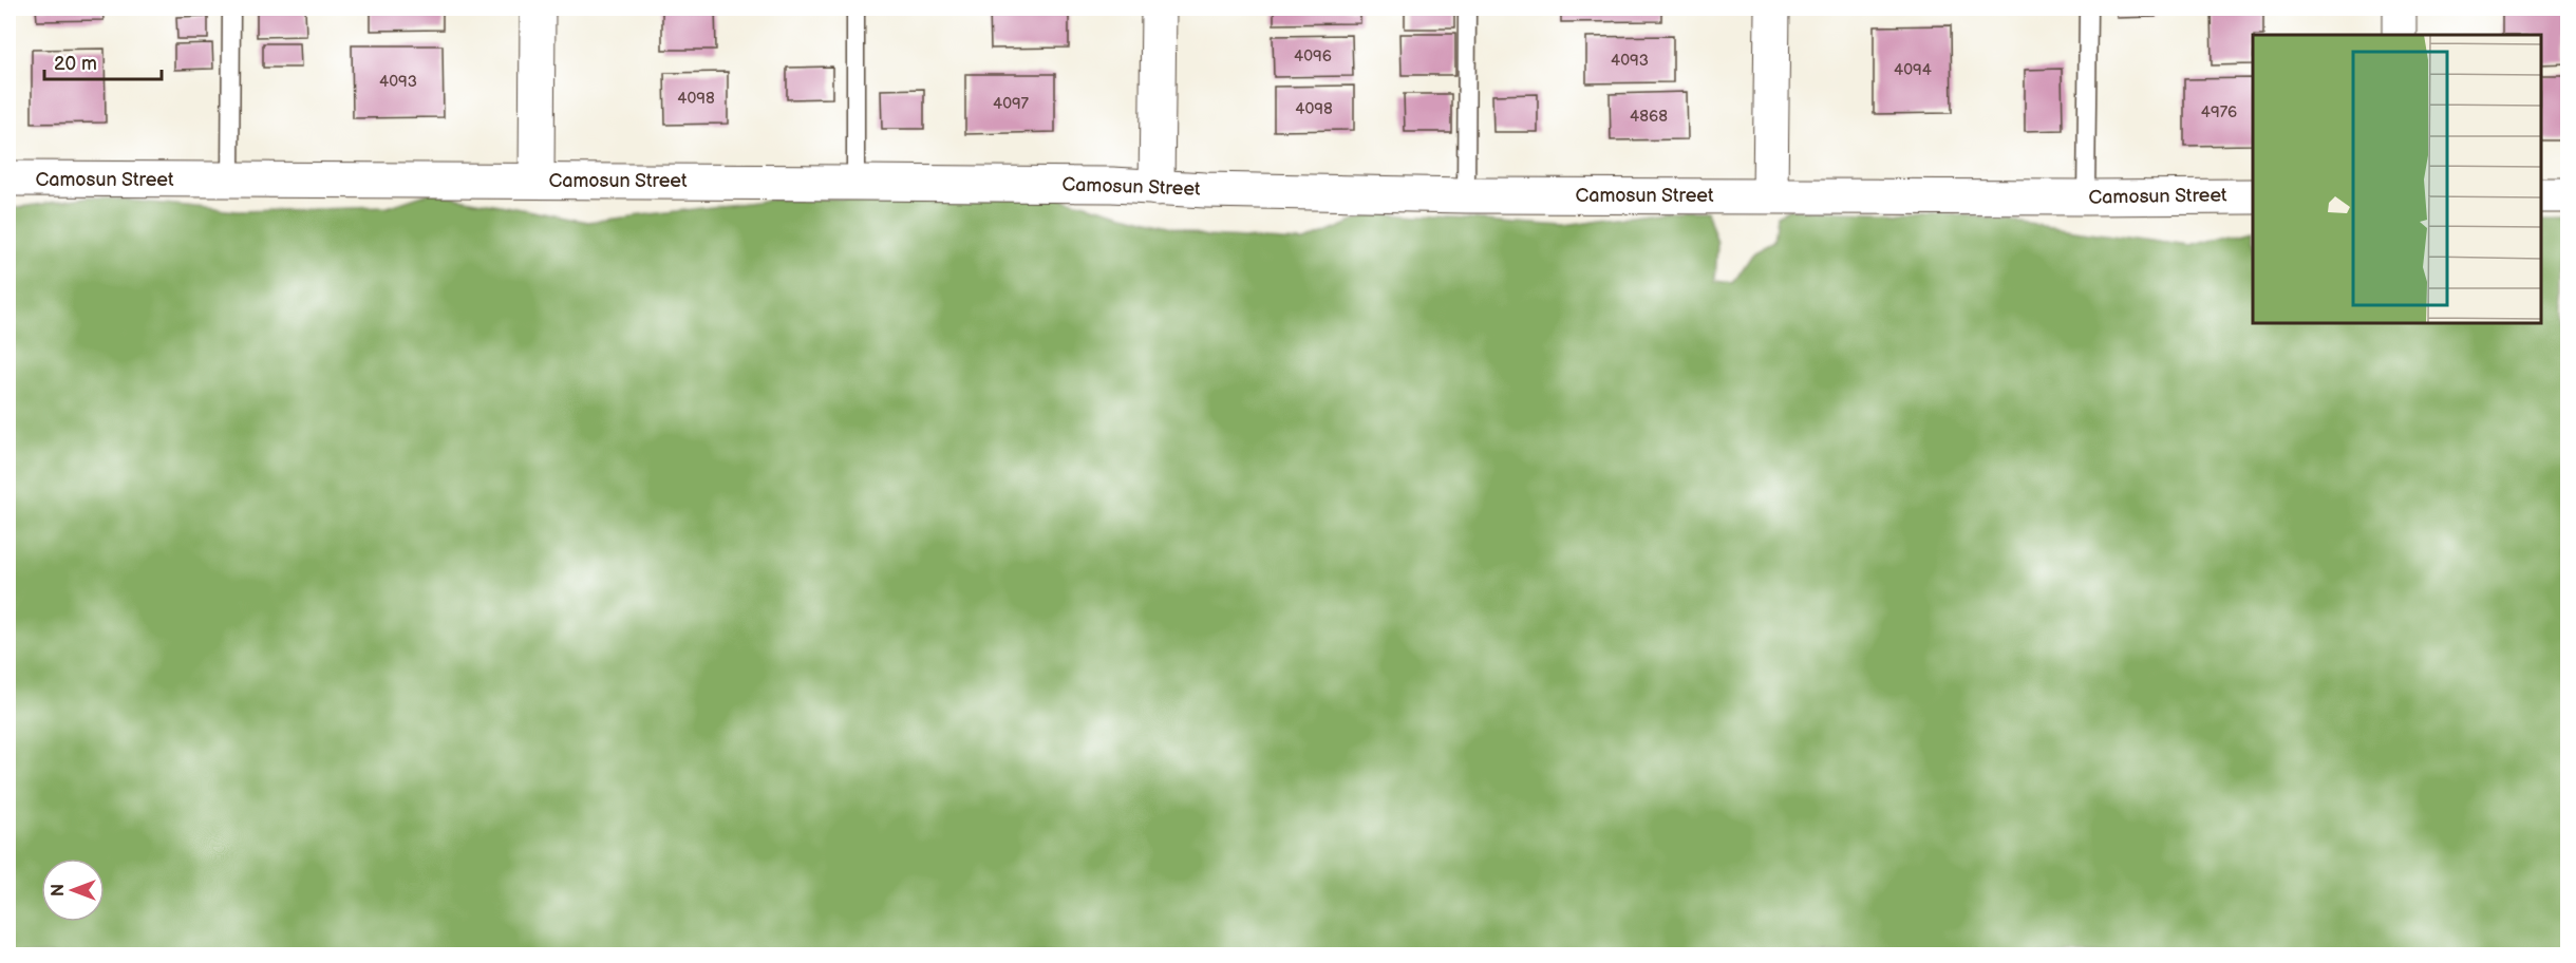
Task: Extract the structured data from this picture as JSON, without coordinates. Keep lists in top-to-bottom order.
{
  "streets": {
    "street": ["Camosun Street"]
  },
  "house_numbers": [
    "4096",
    "4093",
    "4094",
    "4093",
    "4098",
    "4097",
    "4098",
    "4976",
    "4868"
  ],
  "scale_bar": "20 m",
  "north": "left"
}
